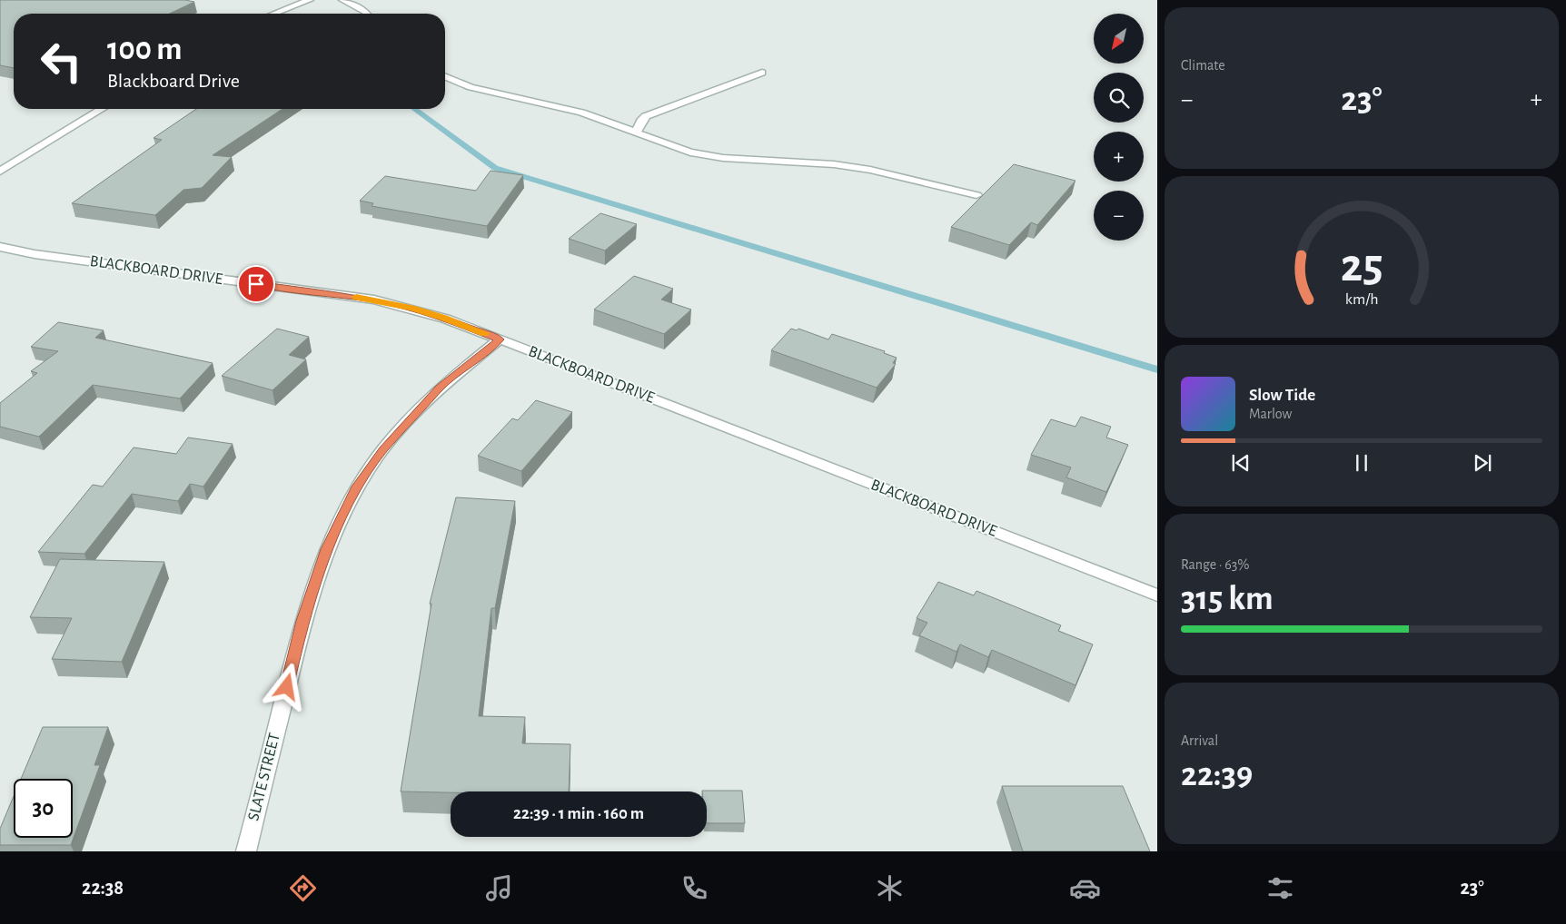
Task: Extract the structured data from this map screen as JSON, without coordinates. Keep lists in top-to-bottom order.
{
  "streets": {
    "street": ["BLACKBOARD DRIVE", "SLATE STREET"]
  },
  "crossings": [
    ["BLACKBOARD DRIVE", "SLATE STREET"]
  ],
  "north": "bottom left",
  "page": {
    "tile": [
      "Climate",
      ["Range · 63%", "315 km"],
      ["Arrival", "22:39"]
    ],
    "map_buttons": ["+", "−"],
    "turn": ["100 m", "Blackboard Drive"],
    "heat": ["−", "23°", "+"],
    "song": ["Slow Tide", "Marlow"],
    "limit": "30",
    "trip": "22:39 · 1 min · 160 m",
    "tabs": ["22:38", "23°"],
    "gauge": ["25", "km/h"]
  }
}
